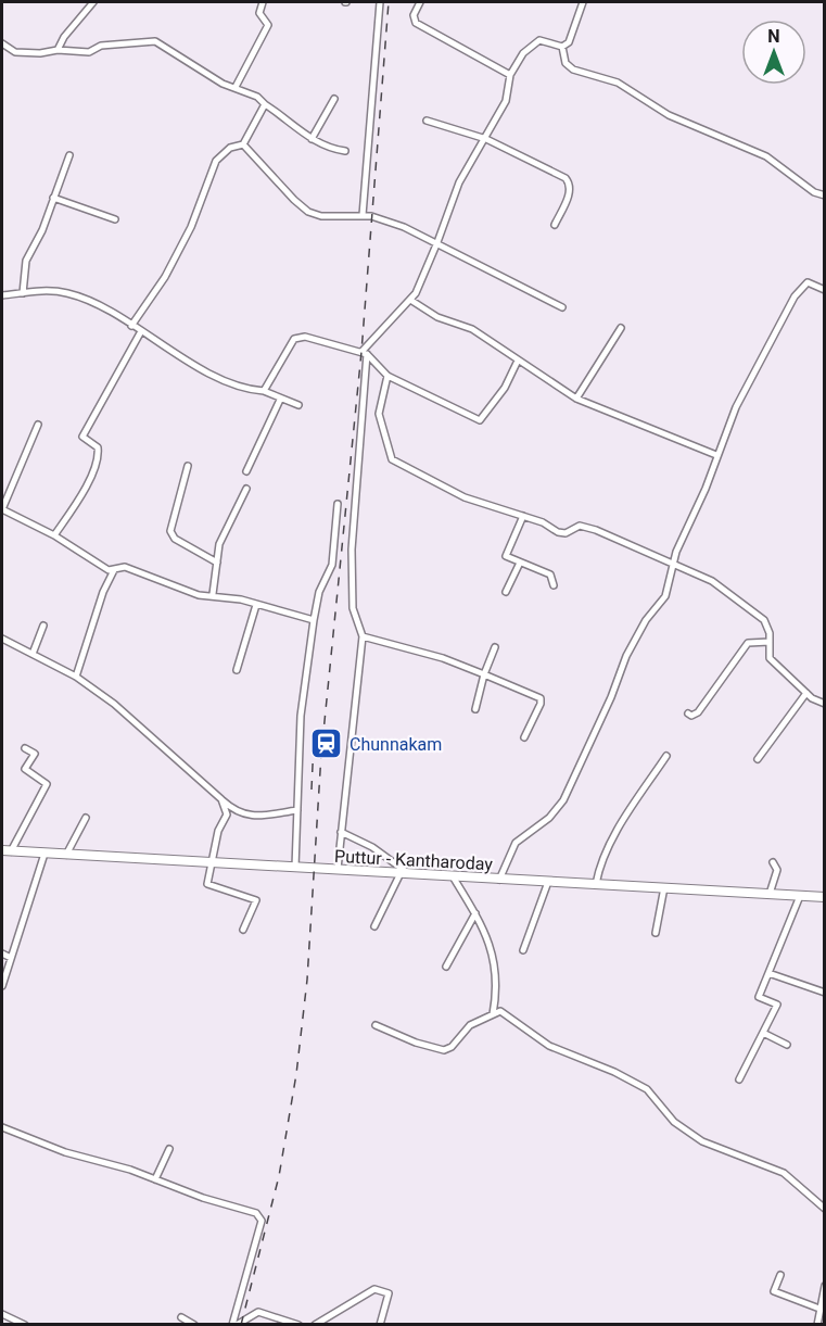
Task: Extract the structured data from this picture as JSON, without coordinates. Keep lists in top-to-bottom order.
{
  "streets": {
    "main road": ["Puttur - Kantharoday"]
  },
  "places": {
    "station": ["Chunnakam"]
  },
  "north": "top"
}
